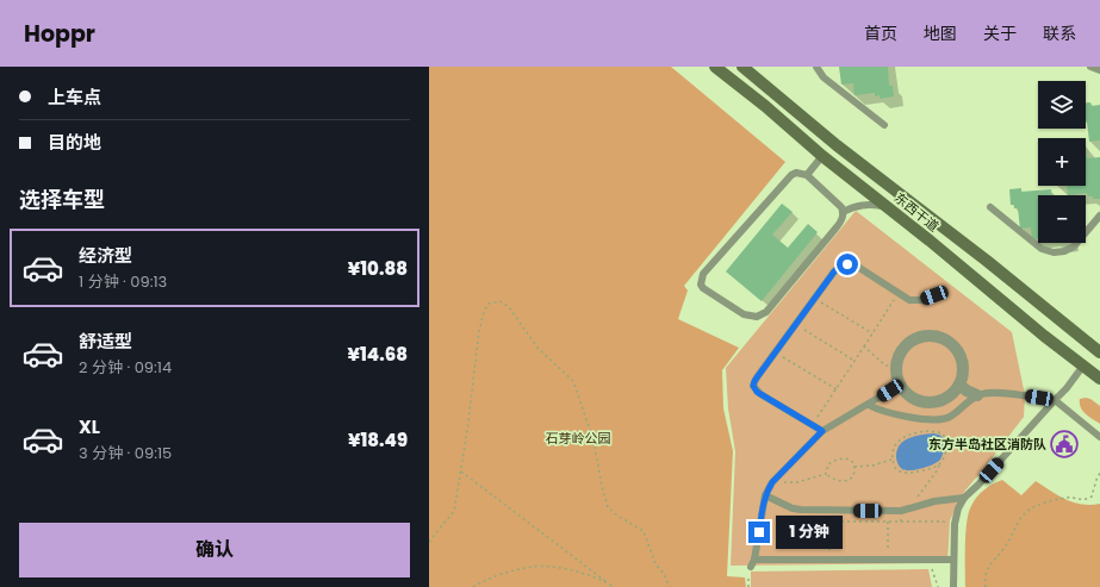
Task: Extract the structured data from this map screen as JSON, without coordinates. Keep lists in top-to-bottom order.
{
  "streets": {
    "main road": ["东西干道"]
  },
  "parks": ["石芽岭公园"],
  "places": {
    "public building": ["东方半岛社区消防队"]
  },
  "page": {
    "header": "Hoppr",
    "nav": [
      "首页",
      "地图",
      "关于",
      "联系"
    ],
    "banner": ["上车点", "目的地"],
    "map_buttons": ["+", "−"],
    "heading": "选择车型",
    "list": [
      {
        "name": "经济型",
        "note": "1 分钟 · 09:13",
        "value": "¥10.88"
      },
      {
        "name": "舒适型",
        "note": "2 分钟 · 09:14",
        "value": "¥14.68"
      },
      {
        "name": "XL",
        "note": "3 分钟 · 09:15",
        "value": "¥18.49"
      }
    ],
    "buttons": "确认",
    "bubble": "1 分钟"
  }
}
